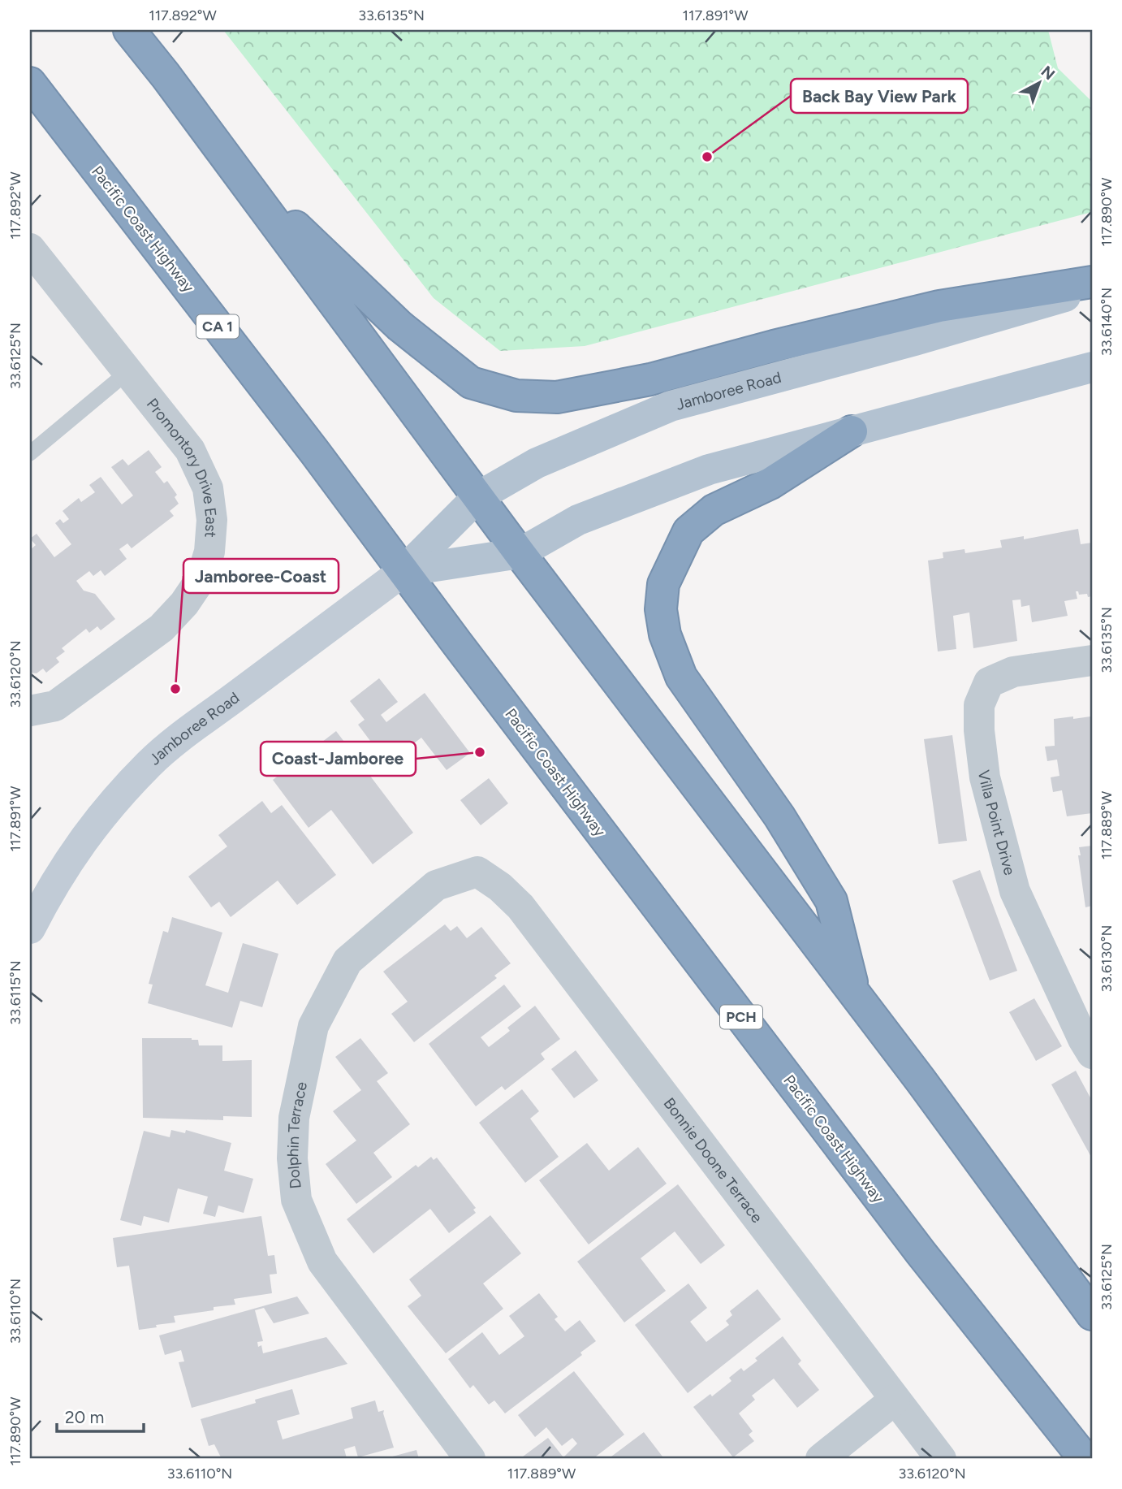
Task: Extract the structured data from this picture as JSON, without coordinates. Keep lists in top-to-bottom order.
{
  "streets": {
    "highway": ["Pacific Coast Highway", "CA 1", "PCH"],
    "main road": ["Jamboree Road"],
    "street": [
      "Promontory Drive East",
      "Villa Point Drive",
      "Dolphin Terrace",
      "Bonnie Doone Terrace"
    ]
  },
  "crossings": [
    ["Pacific Coast Highway", "Jamboree Road"],
    ["Dolphin Terrace", "Bonnie Doone Terrace"]
  ],
  "places": ["Back Bay View Park", "Jamboree-Coast", "Coast-Jamboree"],
  "scale_bar": "20 m",
  "north": "top right",
  "coordinates": [
    "117.892°W",
    "33.6135°N",
    "117.891°W",
    "117.890°W",
    "33.6140°N",
    "33.6125°N",
    "33.6120°N",
    "117.889°W",
    "33.6130°N",
    "33.6115°N",
    "33.6110°N"
  ]
}
